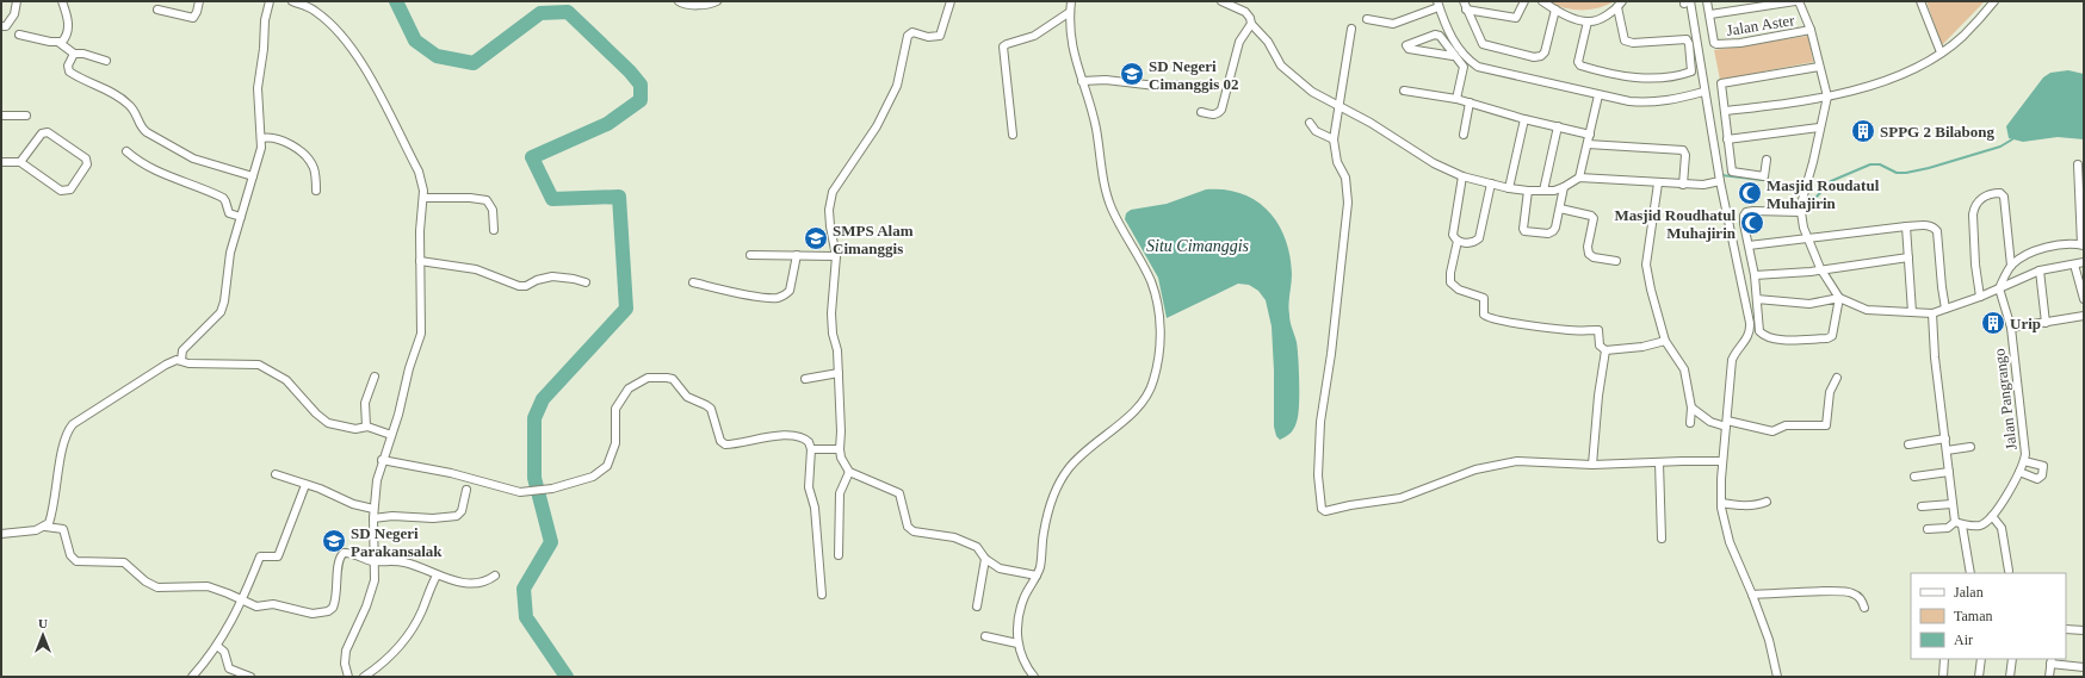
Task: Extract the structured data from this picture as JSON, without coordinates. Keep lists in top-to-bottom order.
{
  "streets": {
    "street": ["Jalan Aster", "Jalan Pangrango"]
  },
  "water": ["Situ Cimanggis"],
  "places": {
    "school or university": ["SD Negeri Cimanggis 02", "SMPS Alam Cimanggis", "SD Negeri Parakansalak"],
    "building": ["SPPG 2 Bilabong", "Urip"],
    "mosque": ["Masjid Roudatul Muhajirin", "Masjid Roudhatul Muhajirin"]
  },
  "legend": ["Jalan", "Taman", "Air"],
  "north": "top"
}
